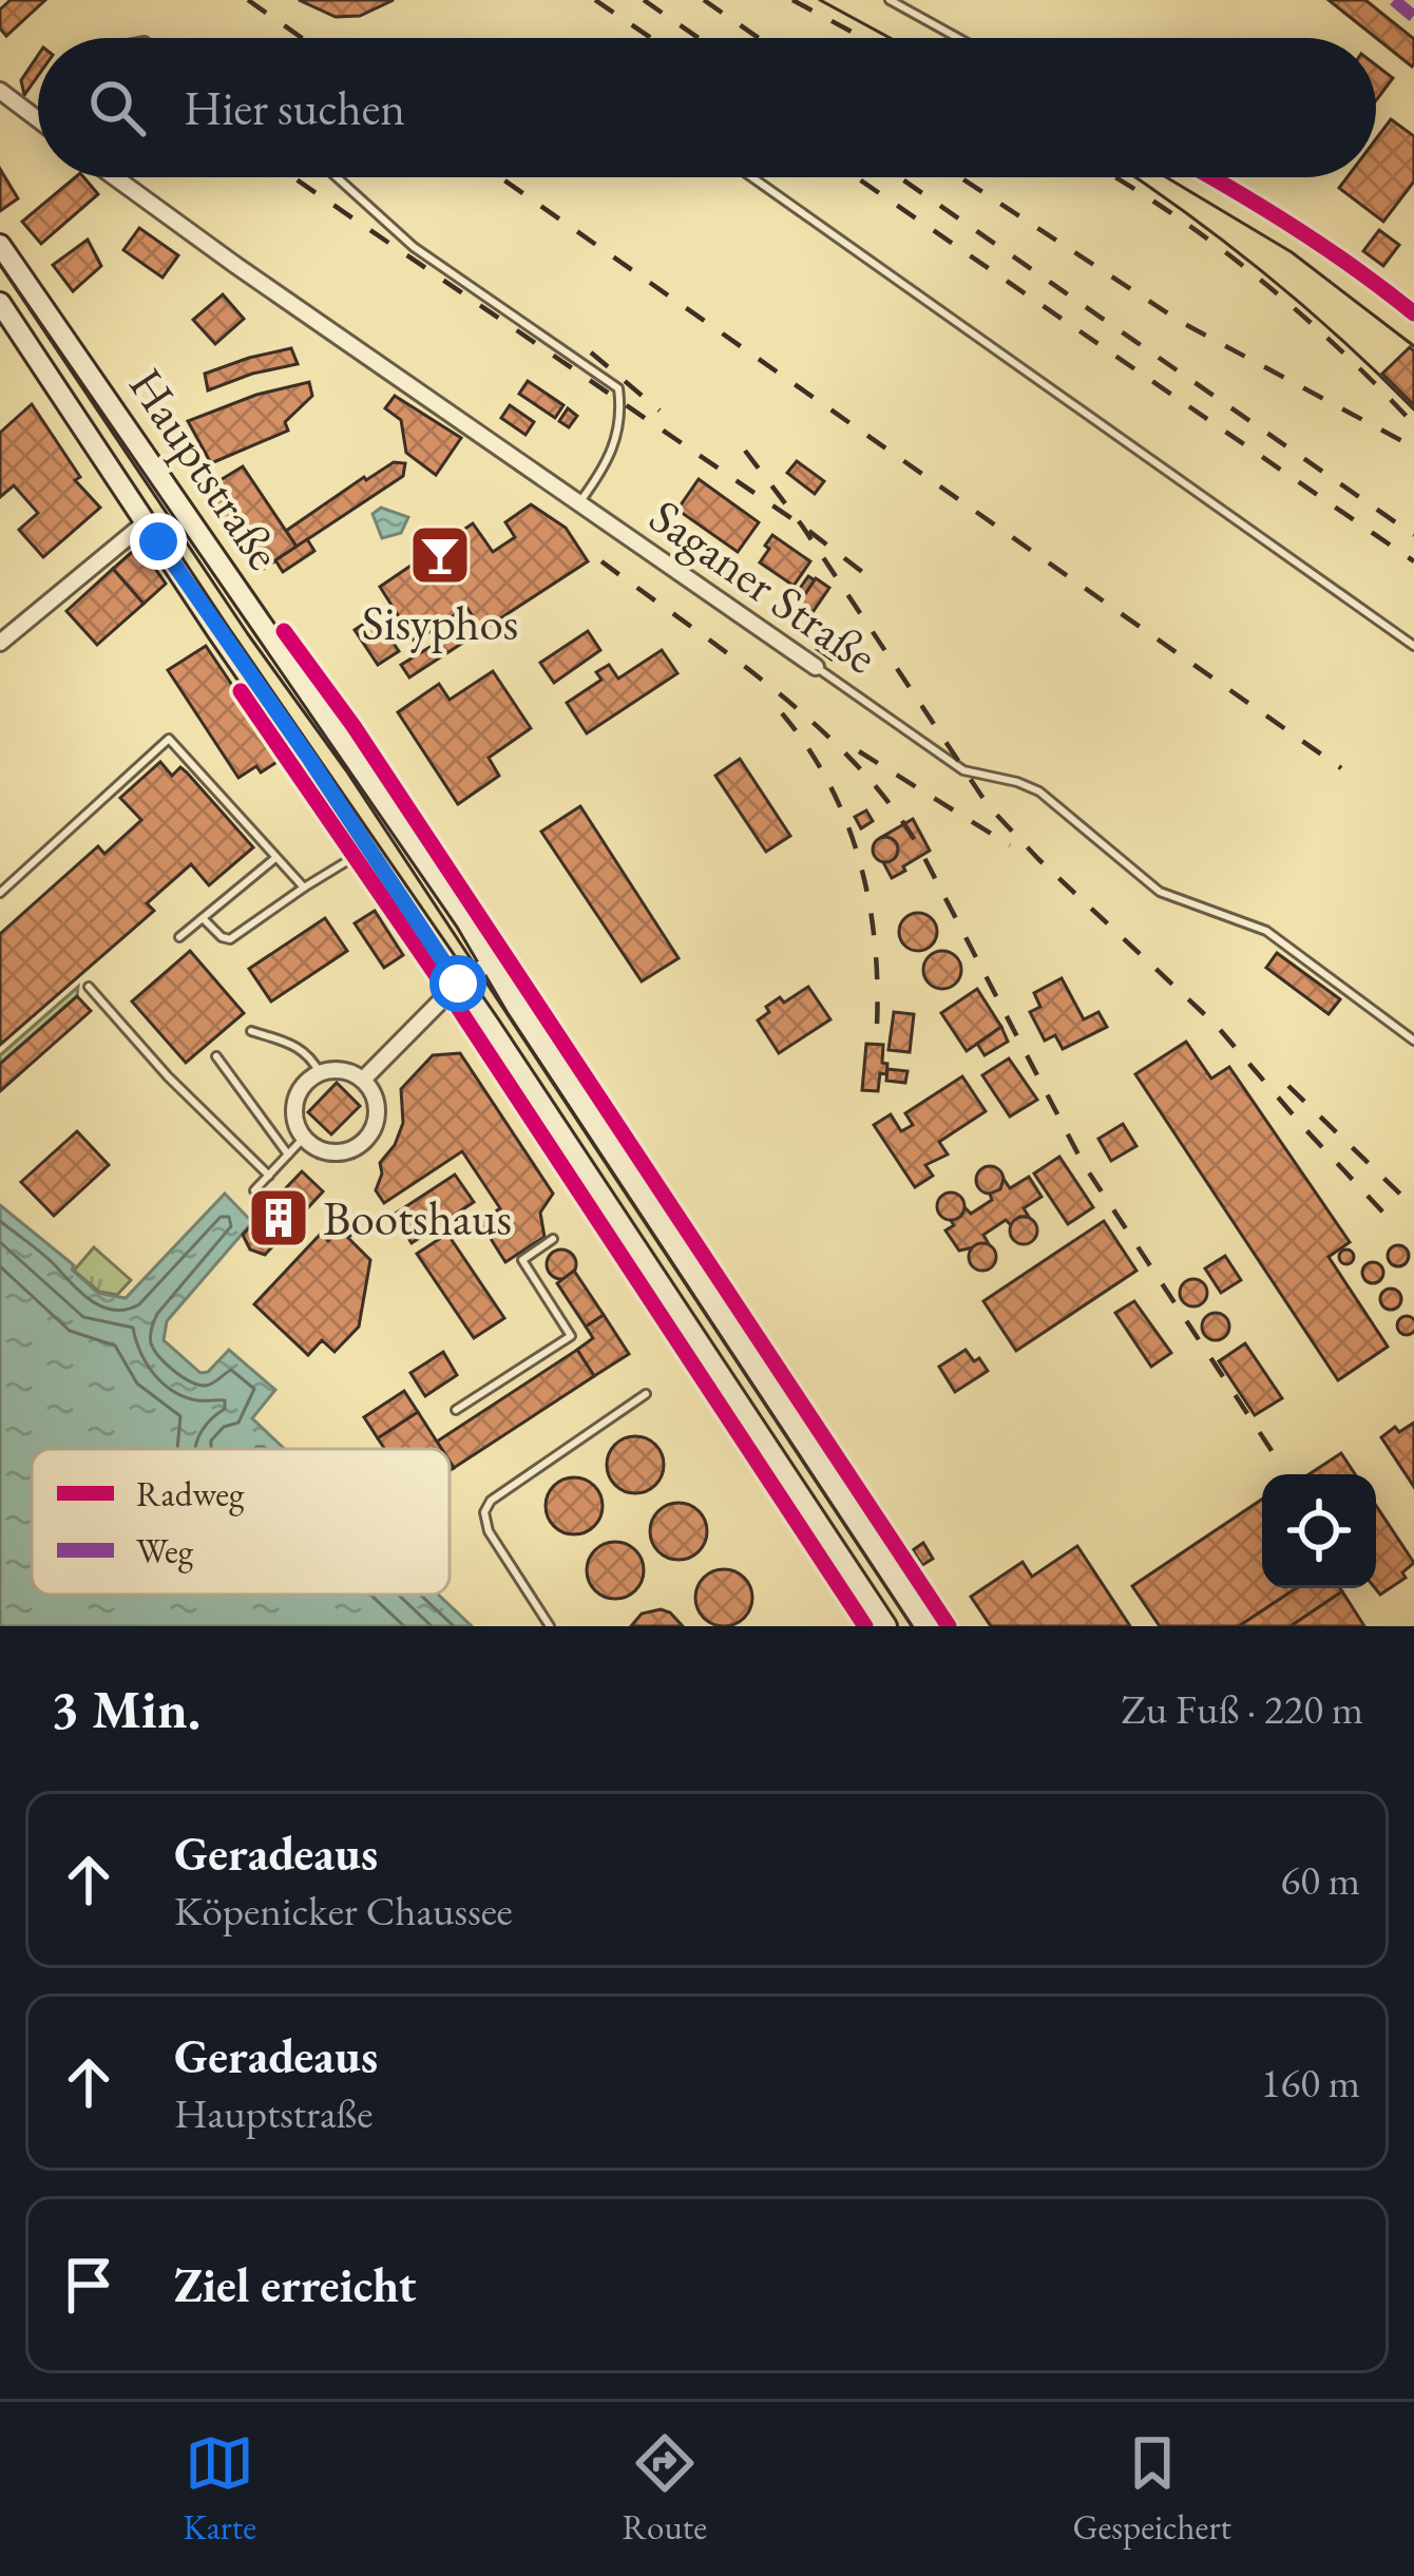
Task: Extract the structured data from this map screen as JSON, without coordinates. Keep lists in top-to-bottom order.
{
  "streets": {
    "main road": ["Hauptstraße"],
    "street": ["Saganer Straße"]
  },
  "places": {
    "bar": ["Sisyphos"],
    "building": ["Bootshaus"]
  },
  "legend": ["Radweg", "Weg"],
  "page": {
    "search": "Hier suchen",
    "heading": ["3 Min.", "Zu Fuß · 220 m"],
    "list": [
      ["Geradeaus", "Köpenicker Chaussee", "60 m"],
      ["Geradeaus", "Hauptstraße", "160 m"],
      "Ziel erreicht"
    ],
    "nav": ["Karte", "Route", "Gespeichert"]
  }
}
